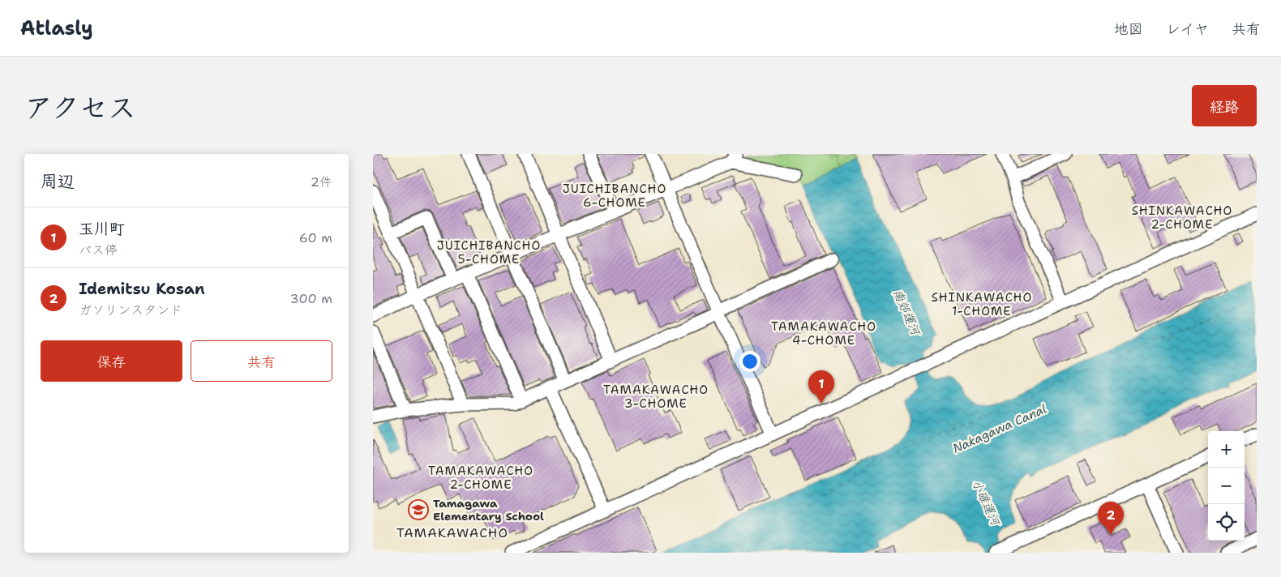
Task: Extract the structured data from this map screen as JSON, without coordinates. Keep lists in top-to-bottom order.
{
  "districts": [
    "JUICHIBANCHO 6-CHOME",
    "SHINKAWACHO 2-CHOME",
    "JUICHIBANCHO 5-CHOME",
    "SHINKAWACHO 1-CHOME",
    "TAMAKAWACHO 4-CHOME",
    "TAMAKAWACHO 3-CHOME",
    "TAMAKAWACHO 2-CHOME",
    "TAMAKAWACHO"
  ],
  "water": ["南郊運河", "Nakagawa Canal", "小碓運河"],
  "places": {
    "school or university": ["Tamagawa Elementary School"]
  },
  "page": {
    "header": "Atlasly",
    "nav": ["地図", "レイヤ", "共有"],
    "title": "アクセス",
    "buttons": [
      "経路",
      ["保存", "共有"]
    ],
    "heading": ["周辺", "2件"],
    "list": [
      {
        "mark": "1",
        "name": "玉川町",
        "note": "バス停",
        "value": "60 m"
      },
      {
        "mark": "2",
        "name": "Idemitsu Kosan",
        "note": "ガソリンスタンド",
        "value": "300 m"
      }
    ],
    "pins": ["1", "2"],
    "map_buttons": ["+", "−"]
  }
}
